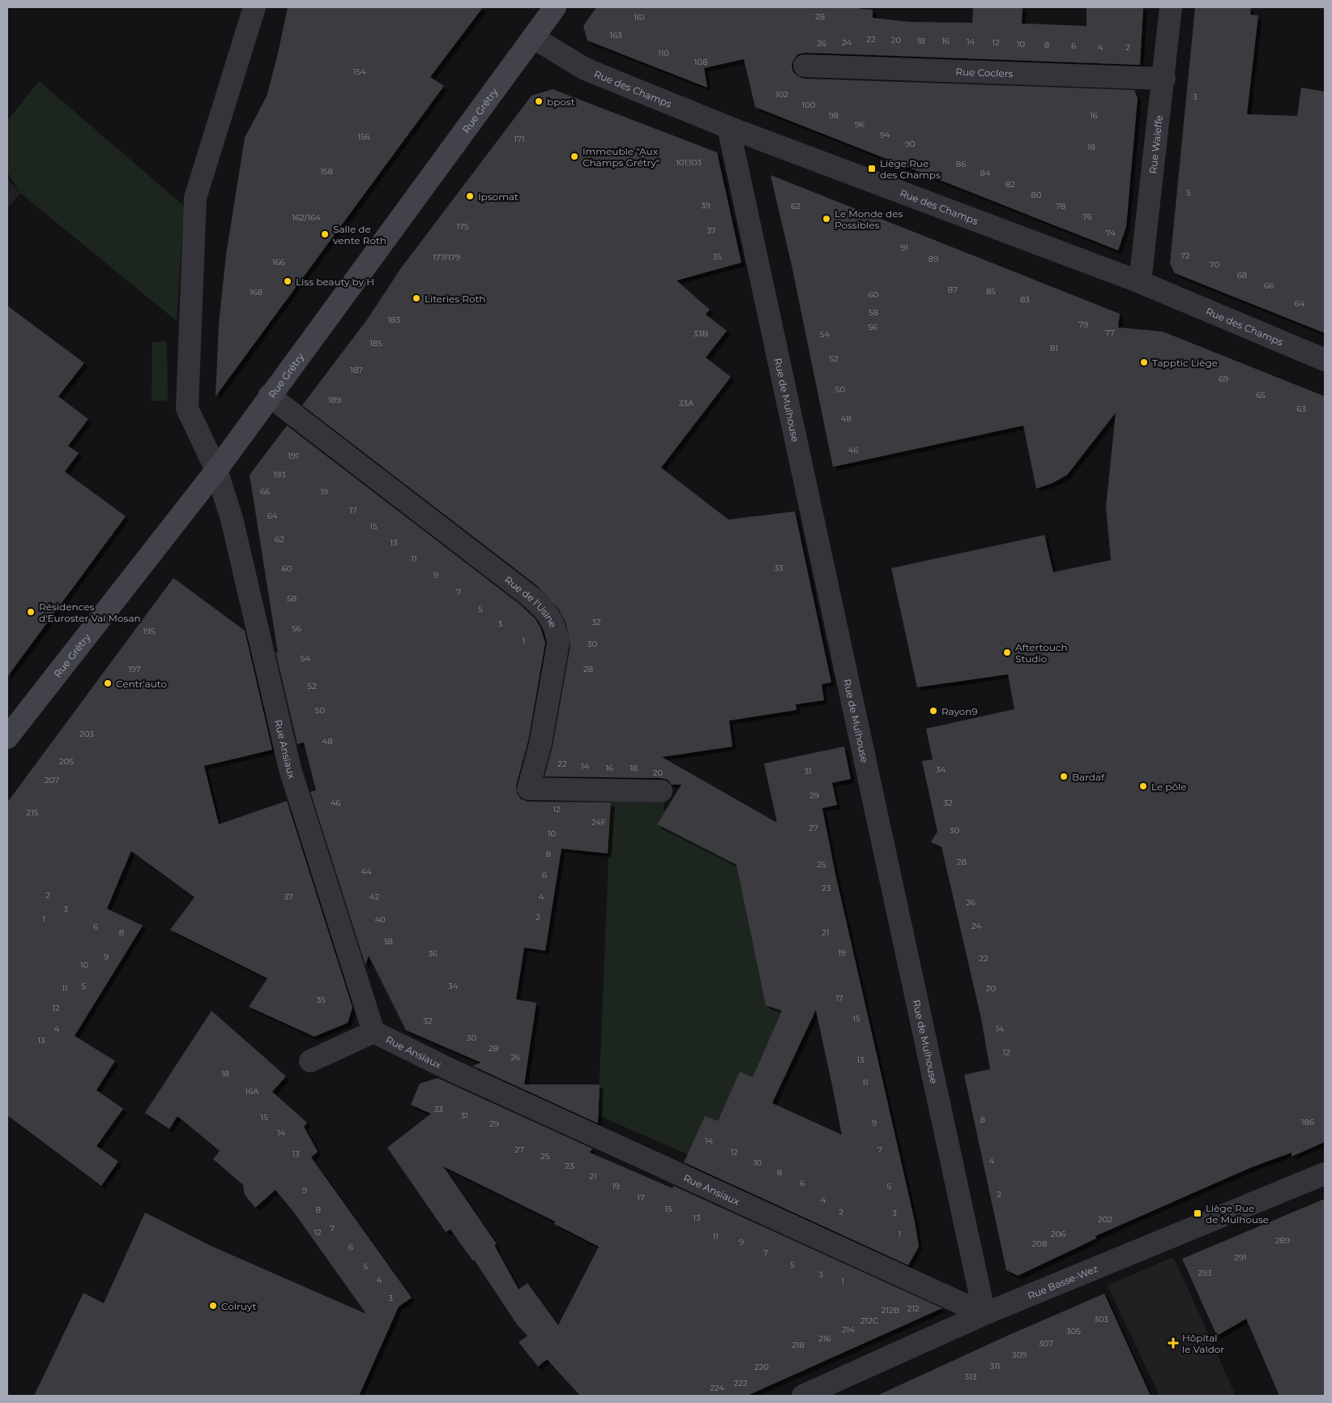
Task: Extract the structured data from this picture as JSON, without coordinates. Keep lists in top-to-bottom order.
{
  "streets": {
    "street": [
      "Rue Coclers",
      "Rue des Champs",
      "Rue Grétry",
      "Rue Waleffe",
      "Rue de Mulhouse",
      "Rue de l'Usine",
      "Rue Ansiaux",
      "Rue Basse-Wez"
    ]
  },
  "crossings": [
    ["Rue Coclers", "Rue Waleffe"],
    ["Rue des Champs", "Rue Grétry"],
    ["Rue des Champs", "Rue Waleffe"],
    ["Rue des Champs", "Rue de Mulhouse"],
    ["Rue Grétry", "Rue de l'Usine"],
    ["Rue Grétry", "Rue Ansiaux"],
    ["Rue de Mulhouse", "Rue Ansiaux"],
    ["Rue de Mulhouse", "Rue Basse-Wez"],
    ["Rue Ansiaux", "Rue Basse-Wez"]
  ],
  "places": {
    "other": [
      "bpost",
      "Immeuble \"Aux Champs Grétry\"",
      "Ipsomat",
      "Le Monde des Possibles",
      "Salle de vente Roth",
      "Liss beauty by H",
      "Literies Roth",
      "Tapptic Liège",
      "Résidences d'Euroster Val Mosan",
      "Aftertouch Studio",
      "Centr'auto",
      "Rayon9",
      "Bardaf",
      "Le pôle",
      "Colruyt"
    ],
    "transit": ["Liège Rue des Champs", "Liège Rue de Mulhouse"],
    "health": ["Hôpital le Valdor"]
  },
  "house_numbers": [
    "28",
    "161",
    "163",
    "22",
    "20",
    "18",
    "16",
    "14",
    "24",
    "12",
    "26",
    "10",
    "8",
    "6",
    "4",
    "2",
    "110",
    "108",
    "154",
    "102",
    "3",
    "100",
    "98",
    "16",
    "96",
    "94",
    "156",
    "171",
    "90",
    "18",
    "101;103",
    "86",
    "158",
    "84",
    "82",
    "5",
    "80",
    "39",
    "62",
    "78",
    "76",
    "162/164",
    "175",
    "37",
    "74",
    "91",
    "72",
    "35",
    "177/179",
    "89",
    "166",
    "70",
    "68",
    "66",
    "87",
    "85",
    "168",
    "60",
    "83",
    "64",
    "58",
    "183",
    "79",
    "56",
    "77",
    "33B",
    "54",
    "185",
    "81",
    "52",
    "187",
    "69",
    "50",
    "65",
    "189",
    "33A",
    "63",
    "48",
    "46",
    "191",
    "193",
    "66",
    "19",
    "17",
    "64",
    "15",
    "62",
    "13",
    "11",
    "33",
    "60",
    "9",
    "7",
    "58",
    "5",
    "32",
    "3",
    "56",
    "195",
    "1",
    "30",
    "54",
    "197",
    "28",
    "52",
    "50",
    "203",
    "48",
    "205",
    "22",
    "14",
    "16",
    "18",
    "34",
    "31",
    "20",
    "207",
    "29",
    "46",
    "32",
    "12",
    "215",
    "24F",
    "27",
    "30",
    "10",
    "8",
    "28",
    "25",
    "44",
    "6",
    "23",
    "2",
    "37",
    "42",
    "4",
    "26",
    "3",
    "2",
    "1",
    "40",
    "24",
    "6",
    "8",
    "21",
    "38",
    "19",
    "36",
    "9",
    "22",
    "10",
    "5",
    "34",
    "11",
    "20",
    "17",
    "35",
    "12",
    "15",
    "32",
    "4",
    "14",
    "30",
    "13",
    "28",
    "12",
    "26",
    "13",
    "18",
    "11",
    "16A",
    "33",
    "31",
    "15",
    "8",
    "186",
    "9",
    "29",
    "14",
    "14",
    "27",
    "7",
    "12",
    "13",
    "25",
    "4",
    "10",
    "23",
    "8",
    "21",
    "6",
    "19",
    "5",
    "9",
    "2",
    "17",
    "4",
    "15",
    "8",
    "2",
    "3",
    "13",
    "202",
    "7",
    "12",
    "1",
    "206",
    "11",
    "289",
    "9",
    "208",
    "6",
    "7",
    "291",
    "5",
    "5",
    "293",
    "3",
    "4",
    "1",
    "3",
    "212",
    "212B",
    "303",
    "212C",
    "214",
    "305",
    "216",
    "307",
    "218",
    "309",
    "311",
    "220",
    "313",
    "222",
    "224"
  ]
}
